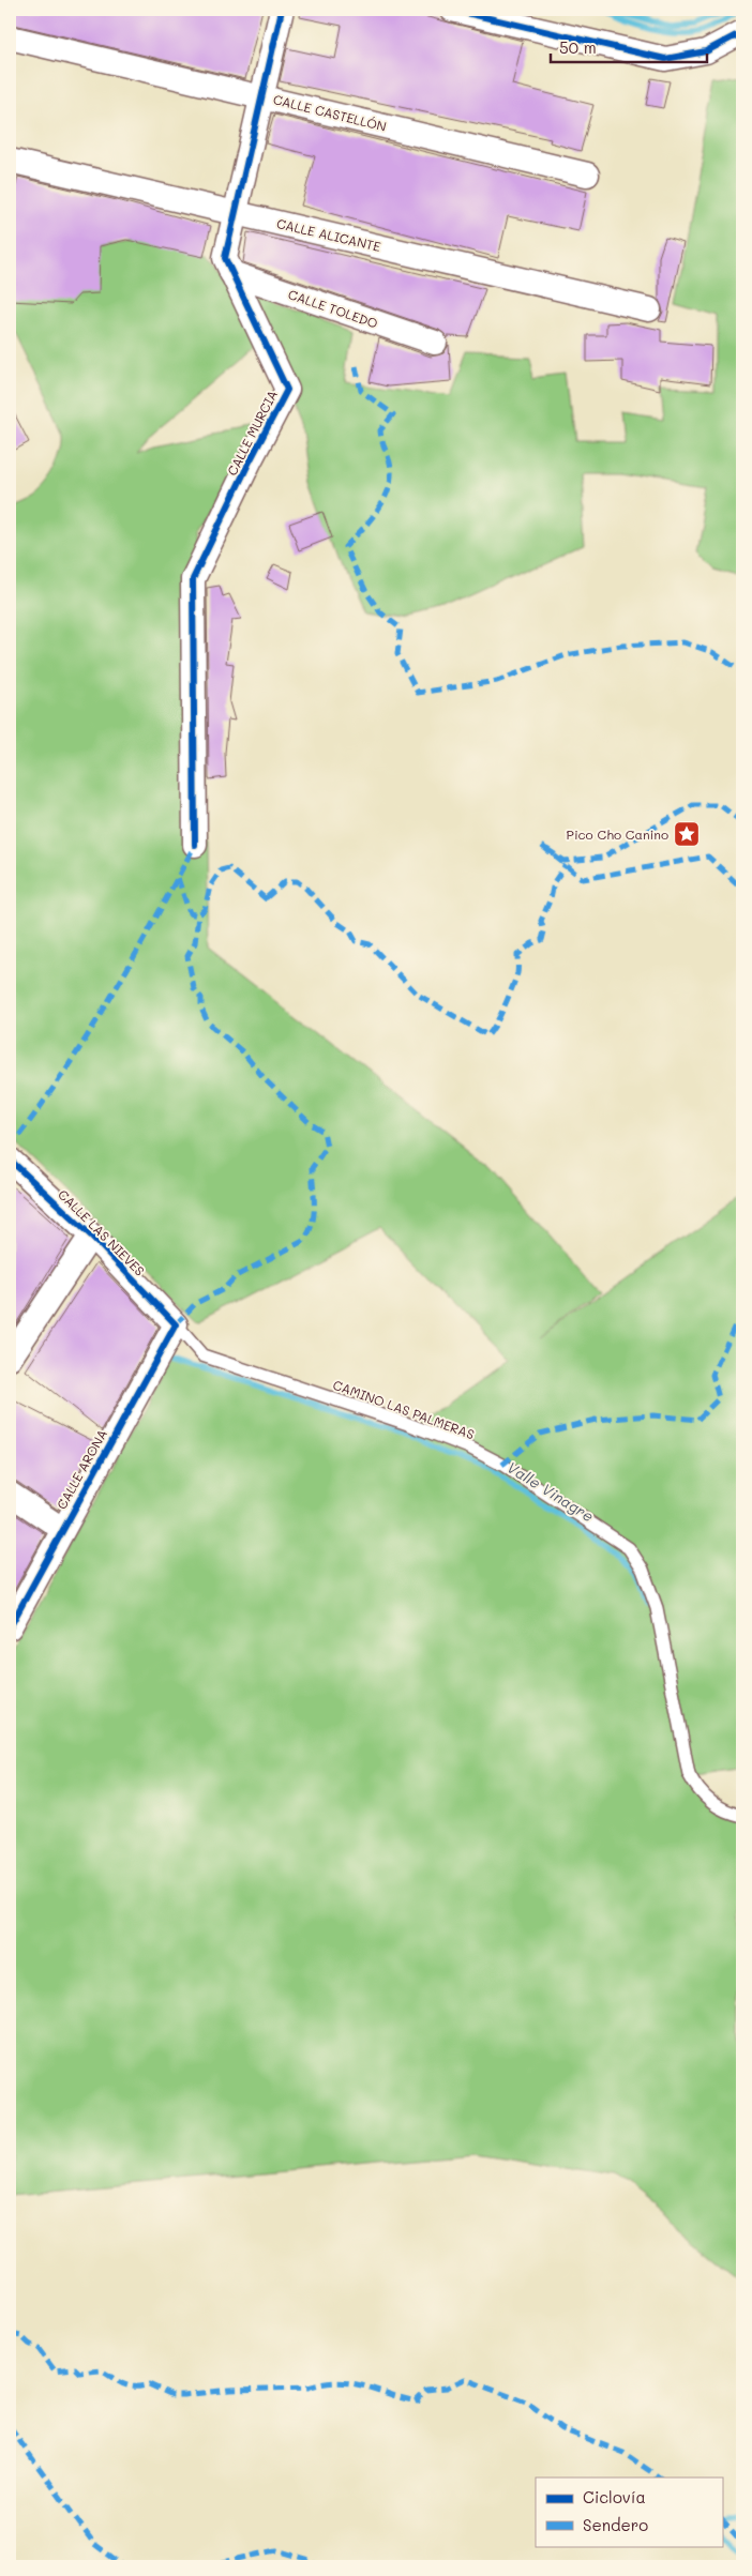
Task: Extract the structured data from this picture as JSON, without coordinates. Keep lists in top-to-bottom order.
{
  "streets": {
    "street": [
      "CALLE CASTELLÓN",
      "CALLE ALICANTE",
      "CALLE TOLEDO",
      "CALLE MURCIA",
      "CALLE LAS NIEVES",
      "CALLE ARONA"
    ],
    "lane": ["CAMINO LAS PALMERAS"]
  },
  "crossings": [
    ["CALLE CASTELLÓN", "CALLE MURCIA"],
    ["CALLE ALICANTE", "CALLE MURCIA"],
    ["CALLE TOLEDO", "CALLE MURCIA"],
    ["CALLE LAS NIEVES", "CAMINO LAS PALMERAS"],
    ["CALLE LAS NIEVES", "CALLE ARONA"],
    ["CAMINO LAS PALMERAS", "CALLE ARONA"]
  ],
  "water": ["Valle Vinagre"],
  "places": {
    "place": ["Pico Cho Canino"]
  },
  "legend": ["Ciclovía", "Sendero"],
  "scale_bar": "50 m"
}
